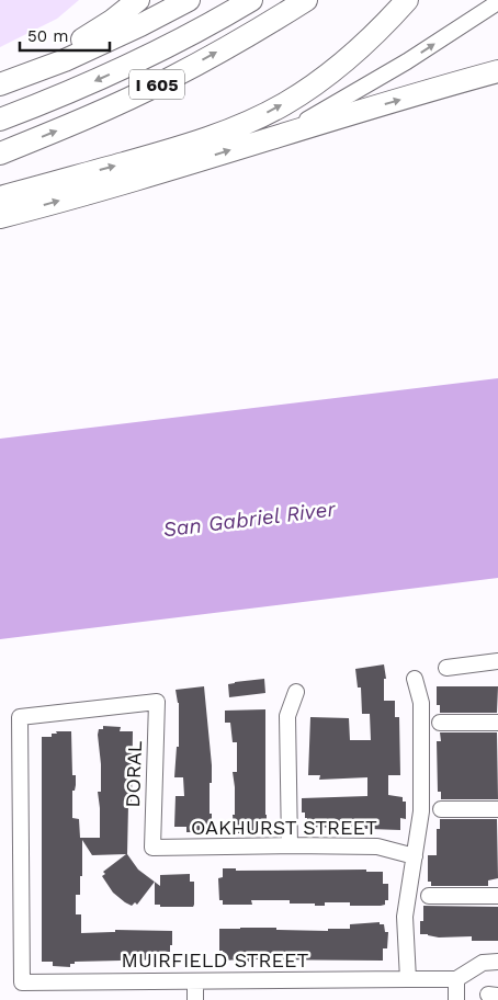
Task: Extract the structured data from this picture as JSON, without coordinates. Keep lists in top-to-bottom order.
{
  "streets": {
    "highway": ["I 605"],
    "street": ["DORAL", "OAKHURST STREET", "MUIRFIELD STREET"]
  },
  "crossings": [
    ["DORAL", "OAKHURST STREET"],
    ["DORAL", "MUIRFIELD STREET"]
  ],
  "water": ["San Gabriel River"],
  "scale_bar": "50 m"
}
